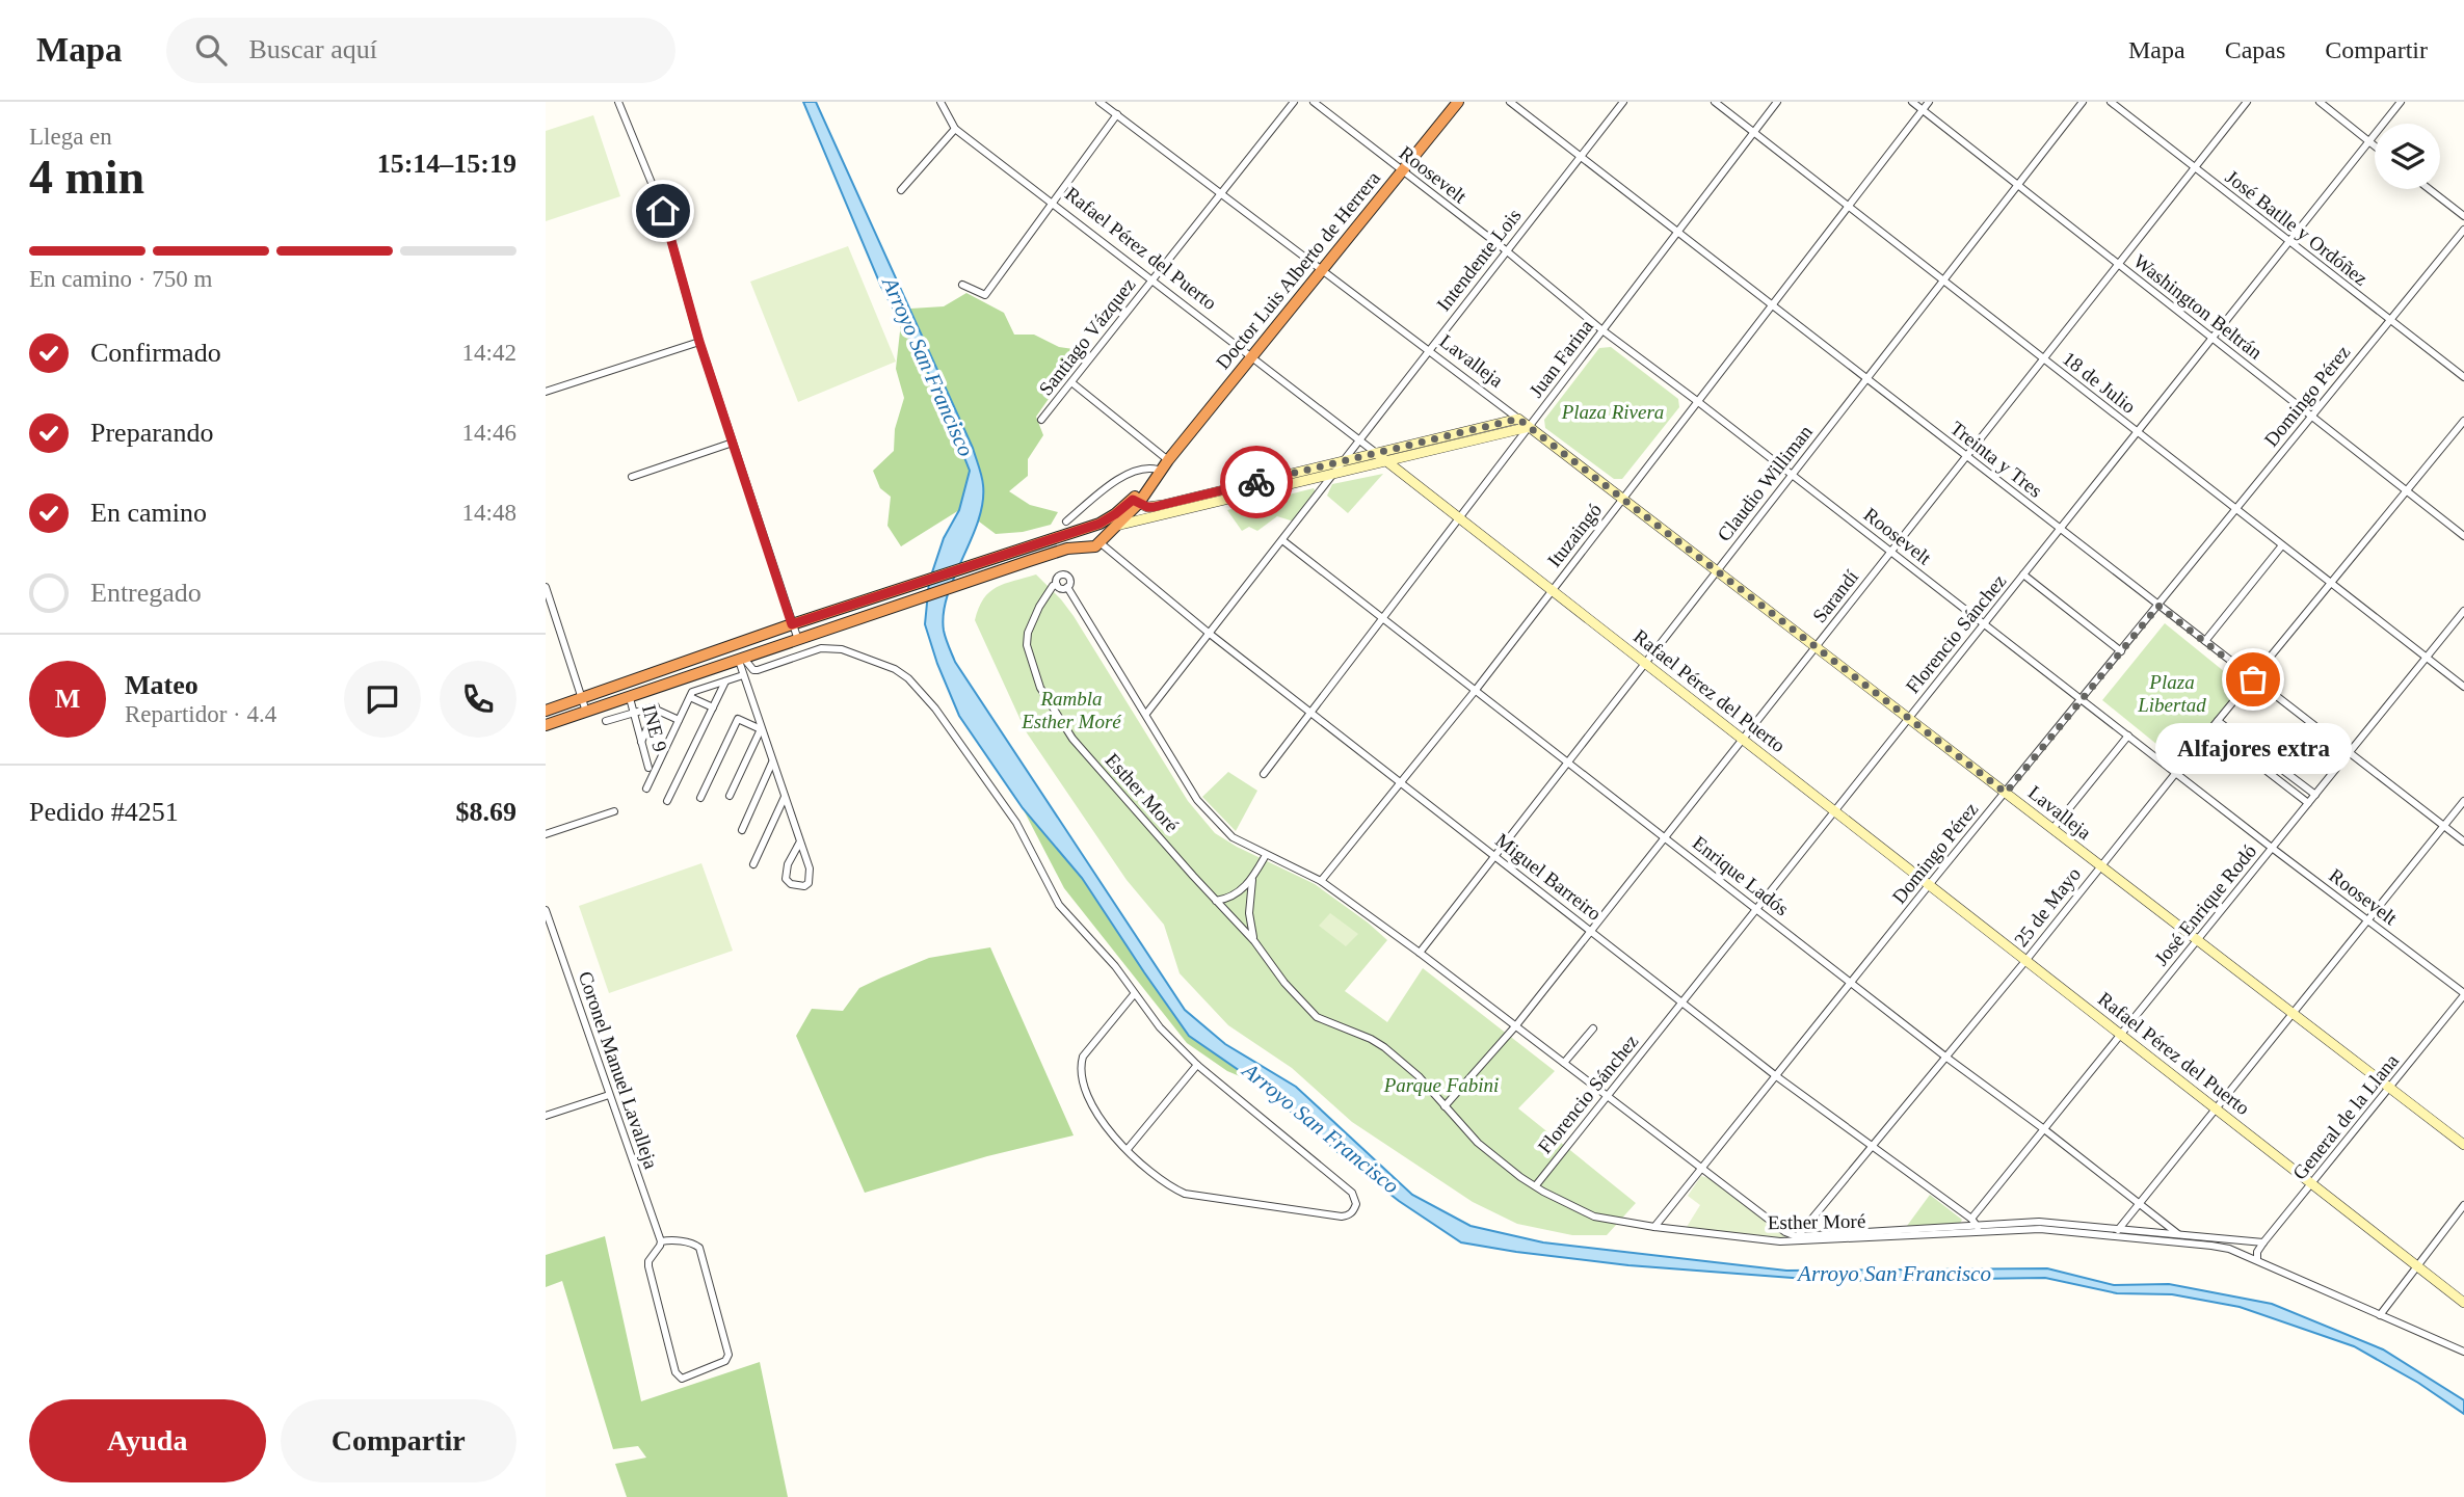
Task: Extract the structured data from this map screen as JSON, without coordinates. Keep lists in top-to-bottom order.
{
  "streets": {
    "highway": ["Doctor Luis Alberto de Herrera"],
    "main road": ["Rafael Pérez del Puerto", "Lavalleja"],
    "street": [
      "Roosevelt",
      "José Batlle y Ordóñez",
      "Intendente Lois",
      "Washington Beltrán",
      "Santiago Vázquez",
      "Juan Farina",
      "18 de Julio",
      "Domingo Pérez",
      "Treinta y Tres",
      "Claudio Williman",
      "Ituzaingó",
      "Sarandí",
      "Florencio Sánchez",
      "INE 9",
      "Esther Moré",
      "Enrique Ladós",
      "Miguel Barreiro",
      "José Enrique Rodó",
      "25 de Mayo",
      "Coronel Manuel Lavalleja",
      "General de la Llana"
    ]
  },
  "crossings": [
    ["Roosevelt", "Intendente Lois"],
    ["Roosevelt", "Doctor Luis Alberto de Herrera"],
    ["Roosevelt", "Juan Farina"],
    ["Roosevelt", "Domingo Pérez"],
    ["Roosevelt", "Claudio Williman"],
    ["Roosevelt", "Ituzaingó"],
    ["Roosevelt", "Sarandí"],
    ["Roosevelt", "Florencio Sánchez"],
    ["Roosevelt", "José Enrique Rodó"],
    ["Roosevelt", "25 de Mayo"],
    ["Roosevelt", "General de la Llana"],
    ["José Batlle y Ordóñez", "Domingo Pérez"],
    ["José Batlle y Ordóñez", "Sarandí"],
    ["José Batlle y Ordóñez", "Florencio Sánchez"],
    ["Rafael Pérez del Puerto", "Intendente Lois"],
    ["Rafael Pérez del Puerto", "Doctor Luis Alberto de Herrera"],
    ["Rafael Pérez del Puerto", "Santiago Vázquez"],
    ["Rafael Pérez del Puerto", "Juan Farina"],
    ["Rafael Pérez del Puerto", "Domingo Pérez"],
    ["Rafael Pérez del Puerto", "Claudio Williman"],
    ["Rafael Pérez del Puerto", "Ituzaingó"],
    ["Rafael Pérez del Puerto", "Sarandí"],
    ["Rafael Pérez del Puerto", "Florencio Sánchez"],
    ["Rafael Pérez del Puerto", "José Enrique Rodó"],
    ["Rafael Pérez del Puerto", "25 de Mayo"],
    ["Rafael Pérez del Puerto", "General de la Llana"],
    ["Intendente Lois", "Lavalleja"],
    ["Intendente Lois", "Treinta y Tres"],
    ["Intendente Lois", "Esther Moré"],
    ["Intendente Lois", "Enrique Ladós"],
    ["Intendente Lois", "Miguel Barreiro"],
    ["Doctor Luis Alberto de Herrera", "Lavalleja"],
    ["Doctor Luis Alberto de Herrera", "Miguel Barreiro"],
    ["Washington Beltrán", "Domingo Pérez"],
    ["Washington Beltrán", "Claudio Williman"],
    ["Washington Beltrán", "Ituzaingó"],
    ["Washington Beltrán", "Sarandí"],
    ["Washington Beltrán", "Florencio Sánchez"],
    ["Washington Beltrán", "25 de Mayo"],
    ["Santiago Vázquez", "Lavalleja"],
    ["Juan Farina", "Lavalleja"],
    ["Juan Farina", "18 de Julio"],
    ["Juan Farina", "Treinta y Tres"],
    ["Juan Farina", "Enrique Ladós"],
    ["Juan Farina", "Miguel Barreiro"],
    ["Lavalleja", "Domingo Pérez"],
    ["Lavalleja", "Claudio Williman"],
    ["Lavalleja", "Ituzaingó"],
    ["Lavalleja", "Sarandí"],
    ["Lavalleja", "Florencio Sánchez"],
    ["Lavalleja", "José Enrique Rodó"],
    ["Lavalleja", "25 de Mayo"],
    ["Lavalleja", "General de la Llana"],
    ["18 de Julio", "Domingo Pérez"],
    ["18 de Julio", "Claudio Williman"],
    ["18 de Julio", "Ituzaingó"],
    ["18 de Julio", "Sarandí"],
    ["18 de Julio", "Florencio Sánchez"],
    ["18 de Julio", "José Enrique Rodó"],
    ["18 de Julio", "25 de Mayo"],
    ["Domingo Pérez", "Treinta y Tres"],
    ["Domingo Pérez", "Esther Moré"],
    ["Domingo Pérez", "Enrique Ladós"],
    ["Domingo Pérez", "Miguel Barreiro"],
    ["Treinta y Tres", "Claudio Williman"],
    ["Treinta y Tres", "Ituzaingó"],
    ["Treinta y Tres", "Sarandí"],
    ["Treinta y Tres", "Florencio Sánchez"],
    ["Treinta y Tres", "José Enrique Rodó"],
    ["Treinta y Tres", "25 de Mayo"],
    ["Claudio Williman", "Esther Moré"],
    ["Claudio Williman", "Enrique Ladós"],
    ["Claudio Williman", "Miguel Barreiro"],
    ["Ituzaingó", "Esther Moré"],
    ["Ituzaingó", "Enrique Ladós"],
    ["Ituzaingó", "Miguel Barreiro"],
    ["Sarandí", "Esther Moré"],
    ["Sarandí", "Enrique Ladós"],
    ["Sarandí", "Miguel Barreiro"],
    ["Florencio Sánchez", "Esther Moré"],
    ["Florencio Sánchez", "Enrique Ladós"],
    ["Florencio Sánchez", "Miguel Barreiro"],
    ["Esther Moré", "Enrique Ladós"],
    ["Esther Moré", "Miguel Barreiro"],
    ["Esther Moré", "25 de Mayo"],
    ["Esther Moré", "General de la Llana"],
    ["Enrique Ladós", "José Enrique Rodó"],
    ["Enrique Ladós", "25 de Mayo"],
    ["Miguel Barreiro", "José Enrique Rodó"],
    ["Miguel Barreiro", "25 de Mayo"]
  ],
  "water": ["Arroyo San Francisco"],
  "parks": [
    "Plaza Rivera",
    "Plaza Libertad",
    "Rambla Esther Moré",
    "Parque Fabini"
  ],
  "places": ["Alfajores extra"],
  "page": {
    "header": "Mapa",
    "search": "Buscar aquí",
    "nav": ["Mapa", "Capas", "Compartir"],
    "heading": ["4 min", "Llega en", "15:14–15:19"],
    "panel": [
      "Mateo",
      "Repartidor · 4.4",
      "Pedido #4251",
      "$8.69"
    ],
    "bar": "En camino · 750 m",
    "list": [
      ["Confirmado", "14:42"],
      ["Preparando", "14:46"],
      ["En camino", "14:48"],
      "Entregado"
    ],
    "round": "M",
    "bubble": "Alfajores extra",
    "buttons": ["Ayuda", "Compartir"]
  }
}
